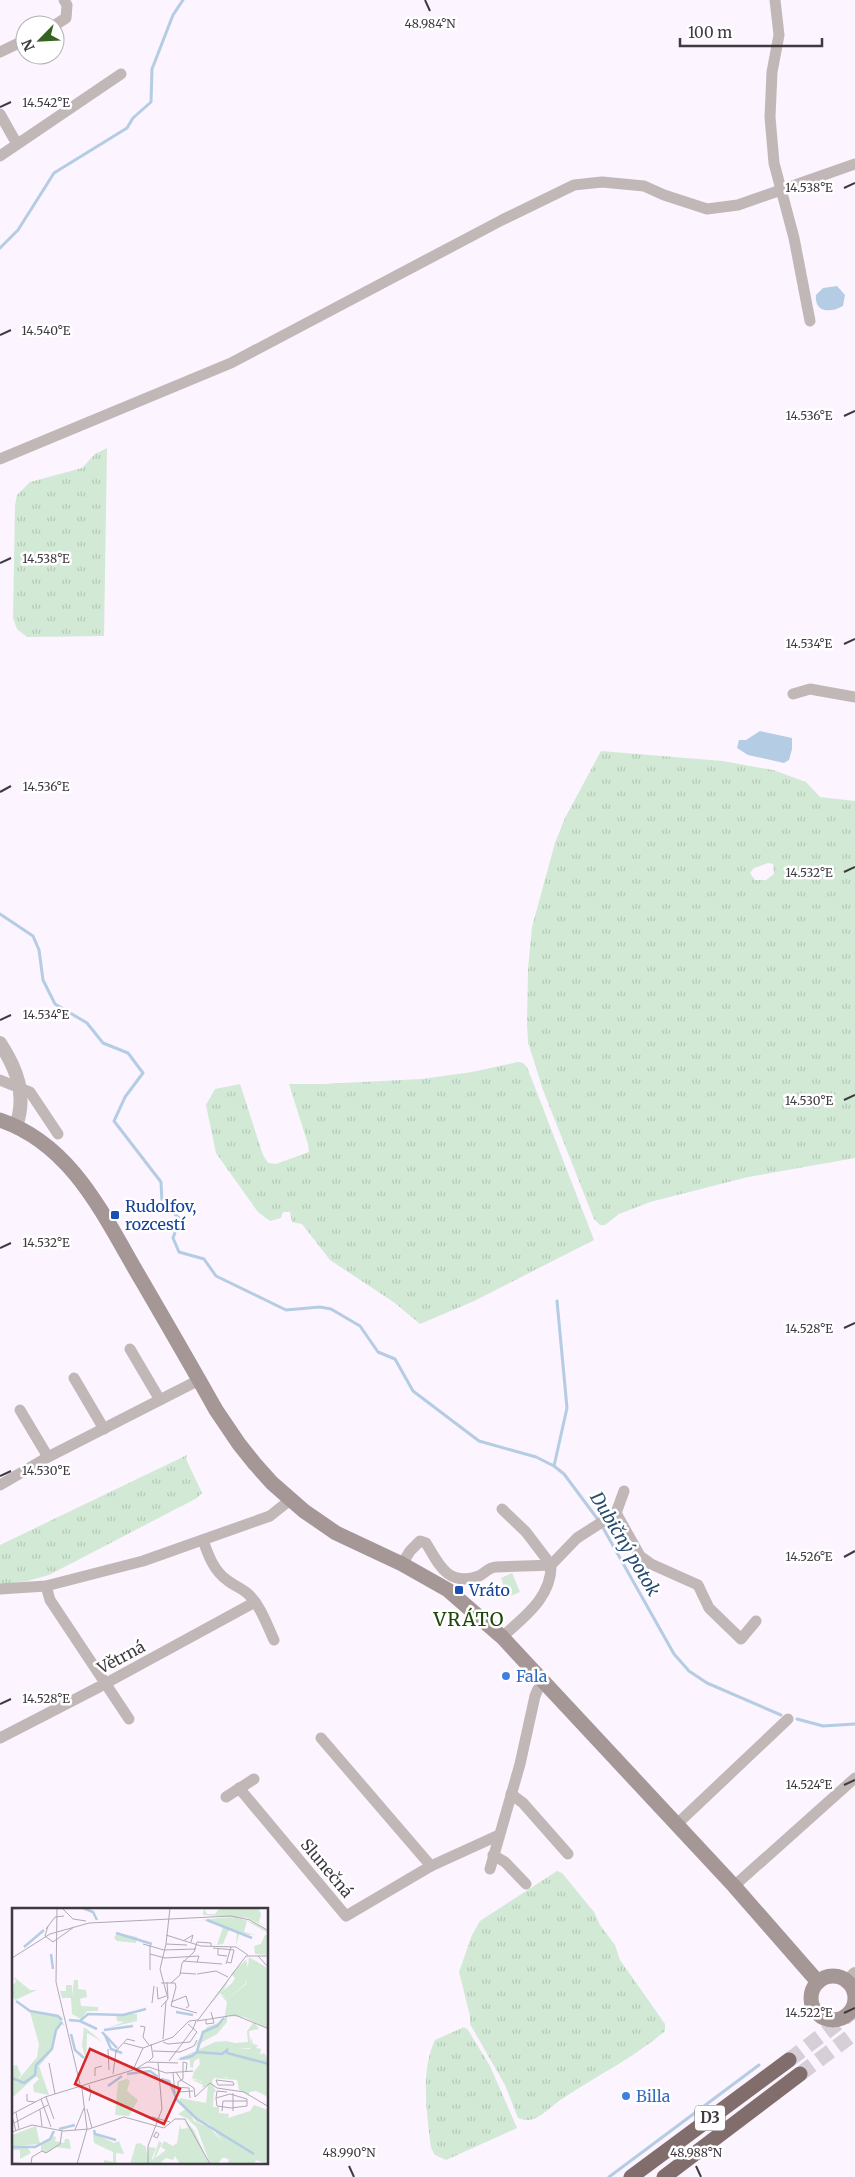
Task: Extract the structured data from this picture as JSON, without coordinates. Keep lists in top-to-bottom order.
{
  "streets": {
    "highway": ["D3"],
    "street": ["Větrná", "Slunečná"]
  },
  "districts": ["VRÁTO"],
  "water": ["Dubičný potok"],
  "places": {
    "transit": ["Rudolfov, rozcestí", "Vráto"],
    "other": ["Fala", "Billa"]
  },
  "scale_bar": "100 m",
  "north": "bottom left",
  "coordinates": [
    "48.984°N",
    "14.542°E",
    "14.538°E",
    "14.540°E",
    "14.536°E",
    "14.534°E",
    "14.532°E",
    "14.530°E",
    "14.528°E",
    "14.526°E",
    "14.524°E",
    "14.522°E",
    "48.990°N",
    "48.988°N"
  ]
}
